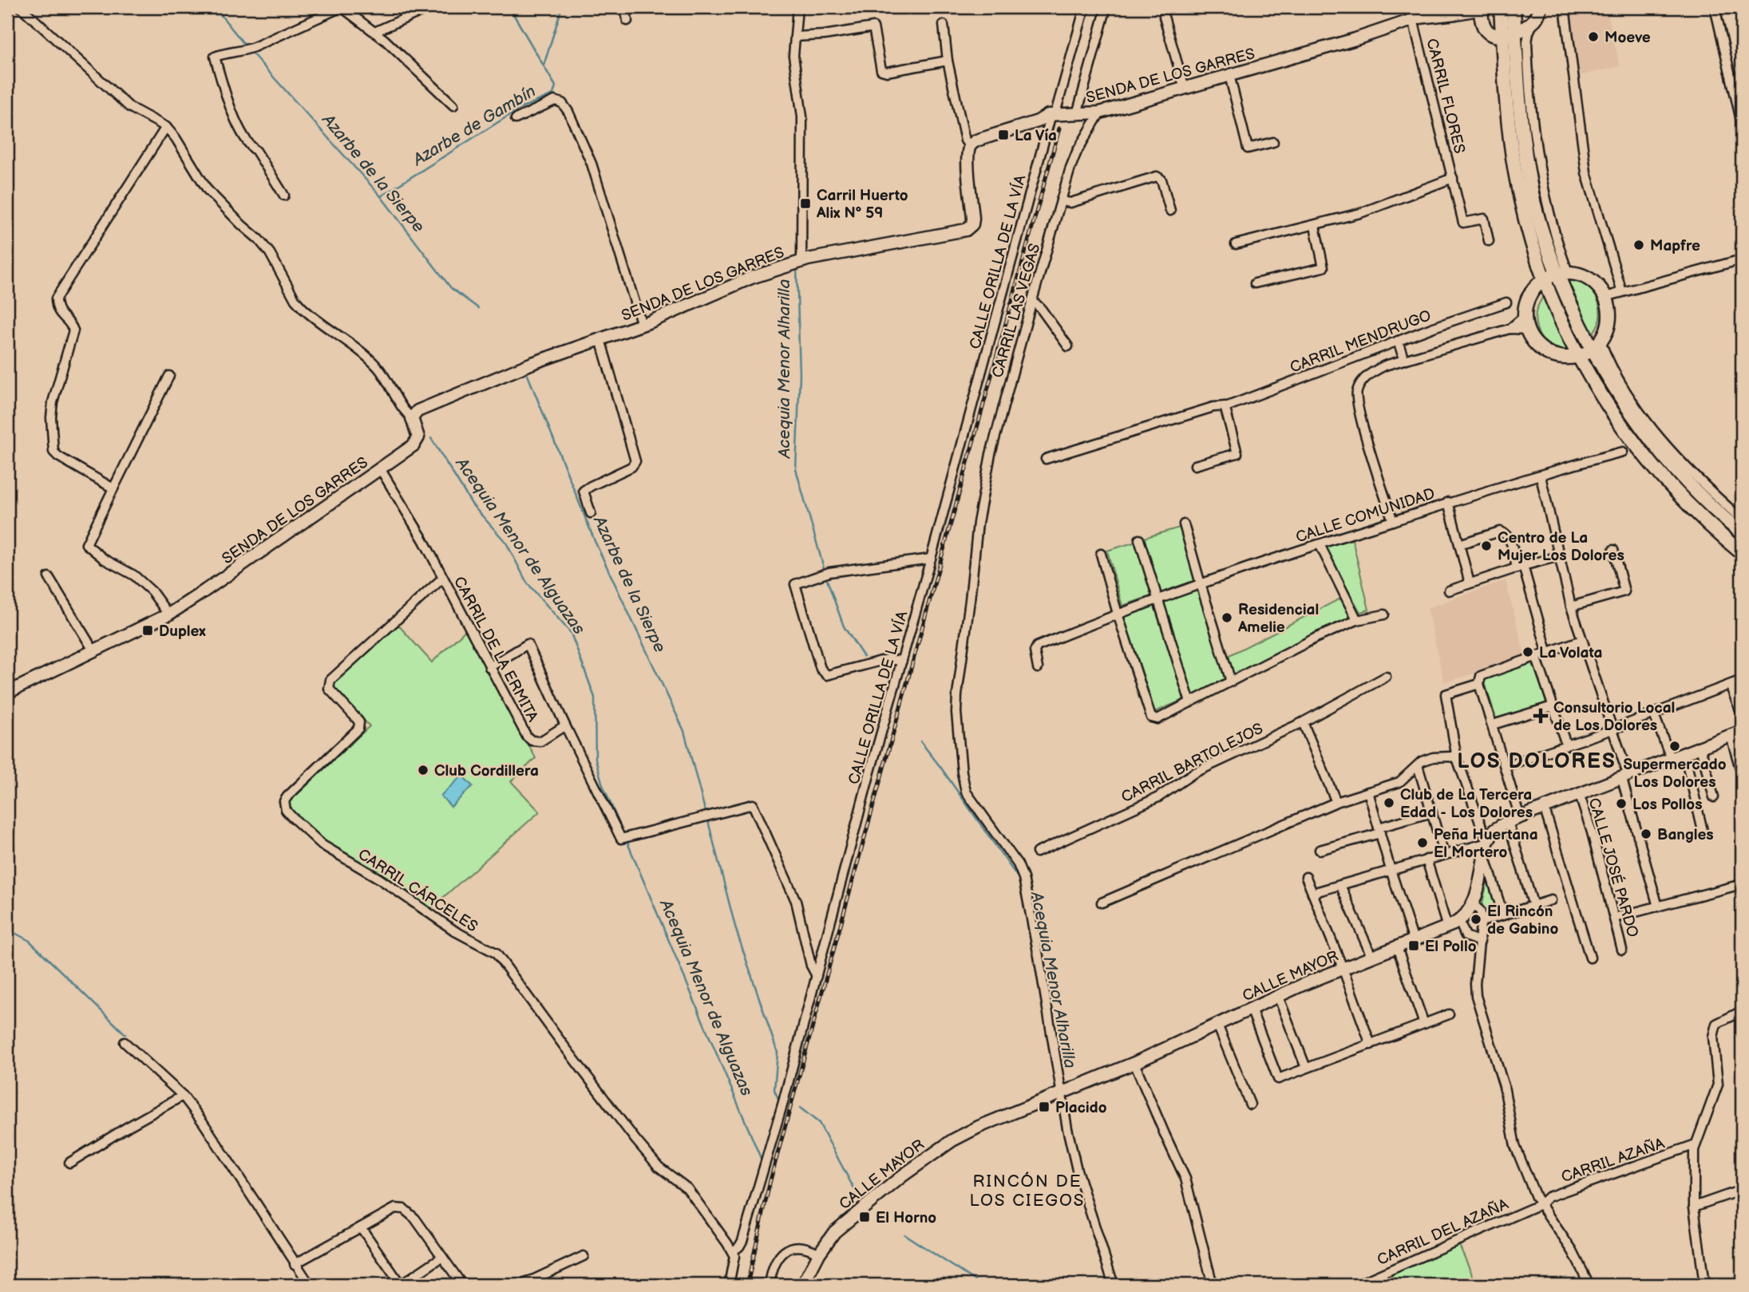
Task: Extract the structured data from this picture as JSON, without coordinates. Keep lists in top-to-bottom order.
{
  "streets": {
    "street": [
      "SENDA DE LOS GARRES",
      "CARRIL FLORES",
      "CALLE ORILLA DE LA VÍA",
      "CARRIL LAS VEGAS",
      "CARRIL MENDRUGO",
      "CALLE COMUNIDAD",
      "CARRIL DE LA ERMITA",
      "CARRIL BARTOLEJOS",
      "CALLE JOSÉ PARDO",
      "CARRIL CÁRCELES",
      "CALLE MAYOR",
      "CARRIL AZAÑA",
      "CARRIL DEL AZAÑA"
    ]
  },
  "crossings": [
    ["SENDA DE LOS GARRES", "CARRIL FLORES"],
    ["SENDA DE LOS GARRES", "CALLE ORILLA DE LA VÍA"],
    ["SENDA DE LOS GARRES", "CARRIL LAS VEGAS"],
    ["SENDA DE LOS GARRES", "CARRIL DE LA ERMITA"],
    ["CALLE ORILLA DE LA VÍA", "CARRIL CÁRCELES"],
    ["CARRIL LAS VEGAS", "CALLE MAYOR"],
    ["CARRIL DE LA ERMITA", "CARRIL CÁRCELES"],
    ["CARRIL AZAÑA", "CARRIL DEL AZAÑA"]
  ],
  "districts": ["LOS DOLORES", "RINCÓN DE LOS CIEGOS"],
  "water": [
    "Azarbe de Gambín",
    "Azarbe de la Sierpe",
    "Acequia Menor Alharilla",
    "Acequia Menor de Alguazas"
  ],
  "places": {
    "other": [
      "Moeve",
      "Mapfre",
      "Centro de La Mujer Los Dolores",
      "Residencial Amelie",
      "La Volata",
      "Supermercado Los Dolores",
      "Club Cordillera",
      "Club de La Tercera Edad - Los Dolores",
      "Los Pollos",
      "Bangles",
      "Peña Huertana El Mortero",
      "El Rincón de Gabino"
    ],
    "transit": [
      "La Vía",
      "Carril Huerto Alix Nº 59",
      "Duplex",
      "El Pollo",
      "Placido",
      "El Horno"
    ],
    "health": ["Consultorio Local de Los Dolores"]
  }
}
